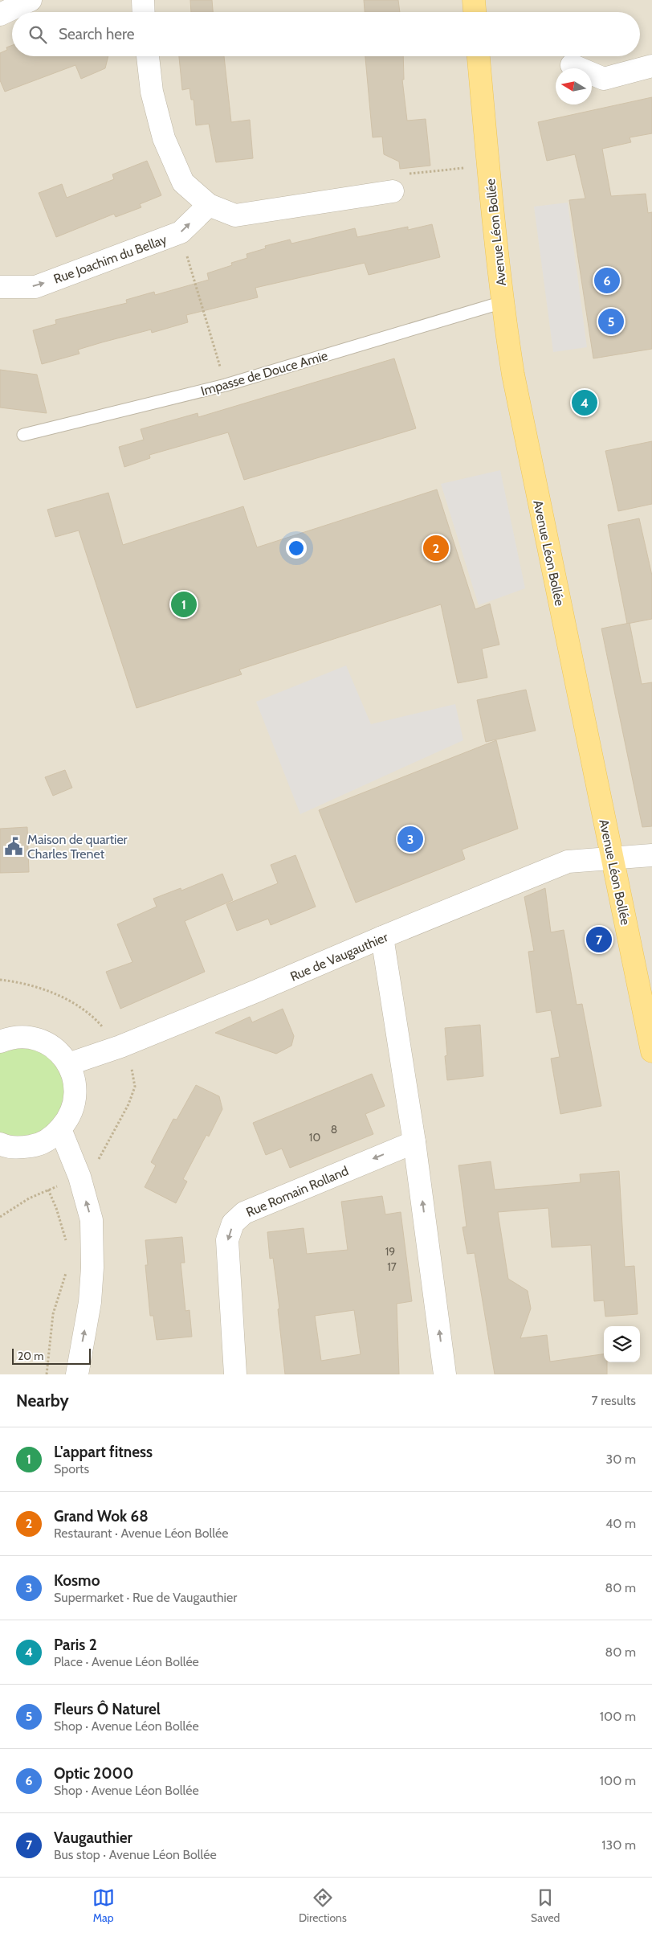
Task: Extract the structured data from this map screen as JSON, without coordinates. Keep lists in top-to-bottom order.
{
  "streets": {
    "main road": ["Avenue Léon Bollée"],
    "street": ["Rue Joachim du Bellay", "Rue de Vaugauthier", "Rue Romain Rolland"],
    "lane": ["Impasse de Douce Amie"]
  },
  "crossings": [
    ["Avenue Léon Bollée", "Impasse de Douce Amie"],
    ["Avenue Léon Bollée", "Rue de Vaugauthier"]
  ],
  "one_way": ["Rue Joachim du Bellay", "Rue Romain Rolland"],
  "places": {
    "public building": ["Maison de quartier Charles Trenet"]
  },
  "house_numbers": [
    "8",
    "10",
    "19",
    "17"
  ],
  "scale_bar": "20 m",
  "north": "left",
  "page": {
    "search": "Search here",
    "pins": [
      "6",
      "5",
      "4",
      "2",
      "1",
      "3",
      "7"
    ],
    "scale": "20 m",
    "heading": ["Nearby", "7 results"],
    "list": [
      {
        "mark": "1",
        "name": "L'appart fitness",
        "note": "Sports",
        "value": "30 m"
      },
      {
        "mark": "2",
        "name": "Grand Wok 68",
        "note": "Restaurant · Avenue Léon Bollée",
        "value": "40 m"
      },
      {
        "mark": "3",
        "name": "Kosmo",
        "note": "Supermarket · Rue de Vaugauthier",
        "value": "80 m"
      },
      {
        "mark": "4",
        "name": "Paris 2",
        "note": "Place · Avenue Léon Bollée",
        "value": "80 m"
      },
      {
        "mark": "5",
        "name": "Fleurs Ô Naturel",
        "note": "Shop · Avenue Léon Bollée",
        "value": "100 m"
      },
      {
        "mark": "6",
        "name": "Optic 2000",
        "note": "Shop · Avenue Léon Bollée",
        "value": "100 m"
      },
      {
        "mark": "7",
        "name": "Vaugauthier",
        "note": "Bus stop · Avenue Léon Bollée",
        "value": "130 m"
      }
    ],
    "nav": ["Map", "Directions", "Saved"]
  }
}
